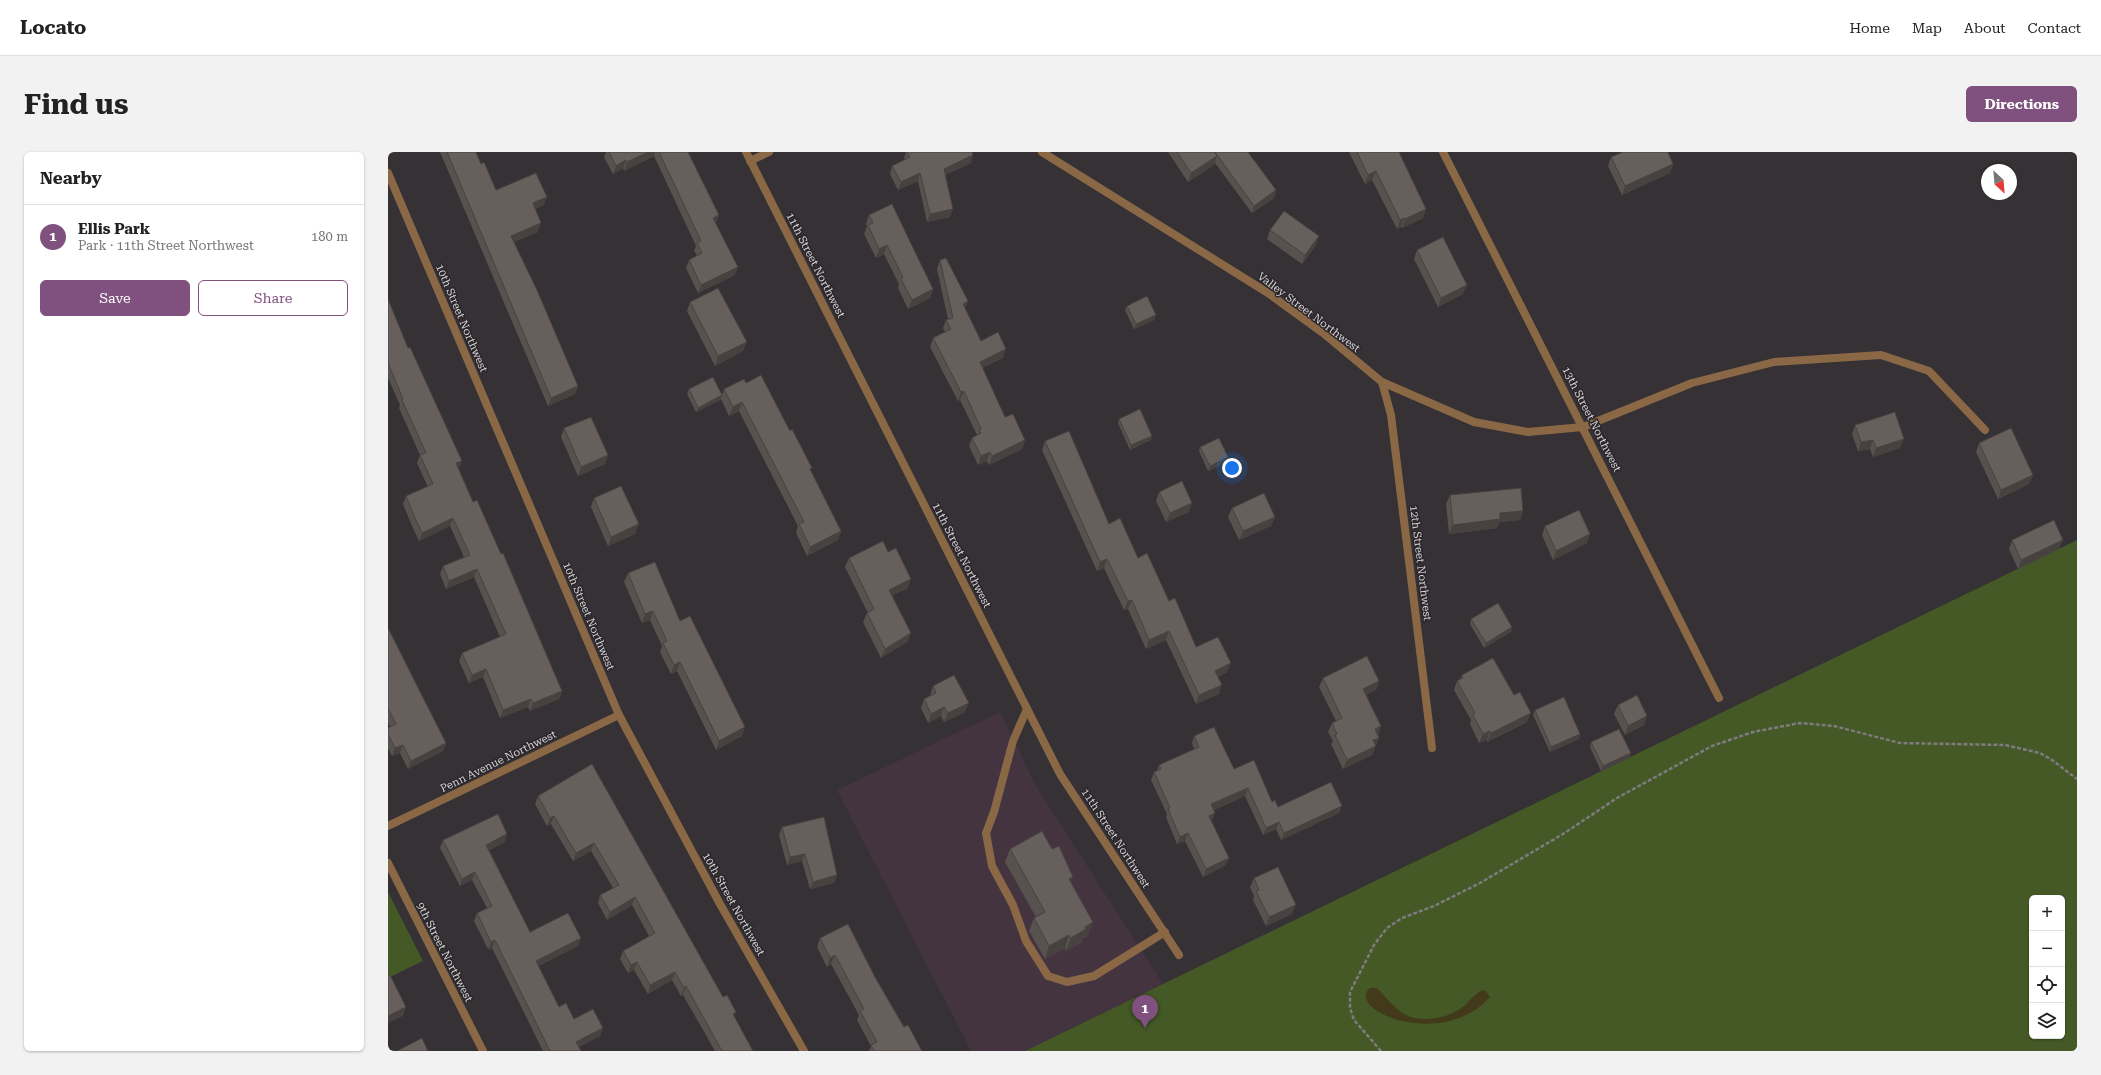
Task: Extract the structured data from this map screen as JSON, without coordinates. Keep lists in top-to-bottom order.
{
  "streets": {
    "street": [
      "11th Street Northwest",
      "Valley Street Northwest",
      "10th Street Northwest",
      "13th Street Northwest",
      "12th Street Northwest",
      "Penn Avenue Northwest",
      "9th Street Northwest"
    ]
  },
  "crossings": [
    ["Valley Street Northwest", "13th Street Northwest"],
    ["Valley Street Northwest", "12th Street Northwest"],
    ["10th Street Northwest", "Penn Avenue Northwest"]
  ],
  "north": "bottom right",
  "page": {
    "header": "Locato",
    "nav": [
      "Home",
      "Map",
      "About",
      "Contact"
    ],
    "buttons": [
      "Directions",
      ["Save", "Share"]
    ],
    "title": "Find us",
    "heading": "Nearby",
    "list": [
      {
        "mark": "1",
        "name": "Ellis Park",
        "note": "Park · 11th Street Northwest",
        "value": "180 m"
      }
    ],
    "map_buttons": ["+", "−"],
    "pins": "1"
  }
}
